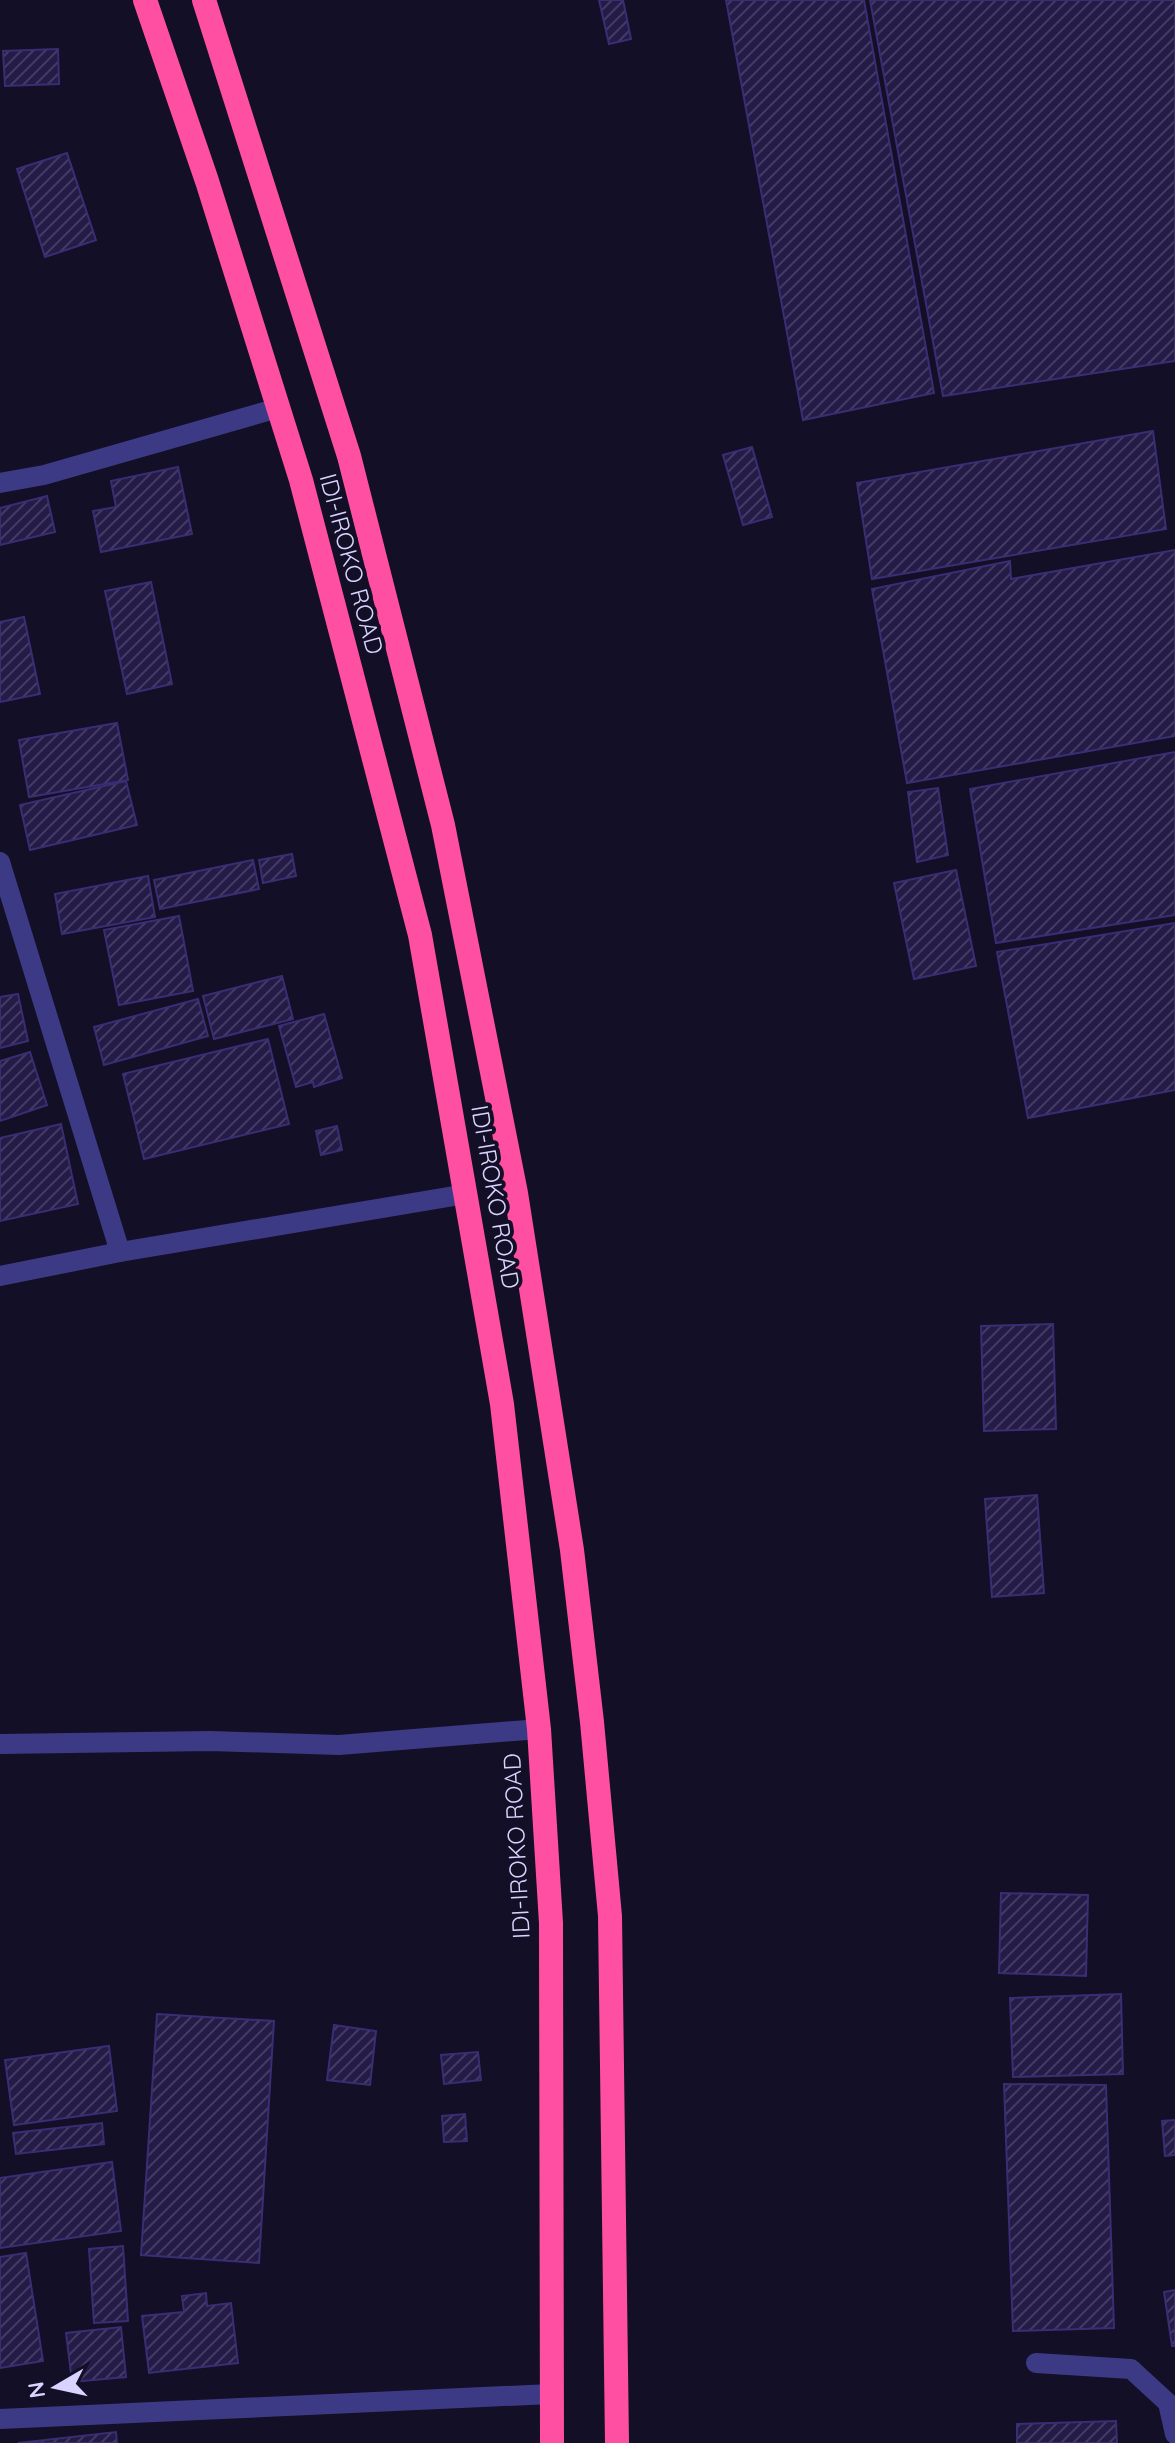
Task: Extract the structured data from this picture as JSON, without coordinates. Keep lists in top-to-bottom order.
{
  "streets": {
    "highway": ["IDI-IROKO ROAD"]
  },
  "north": "left"
}
